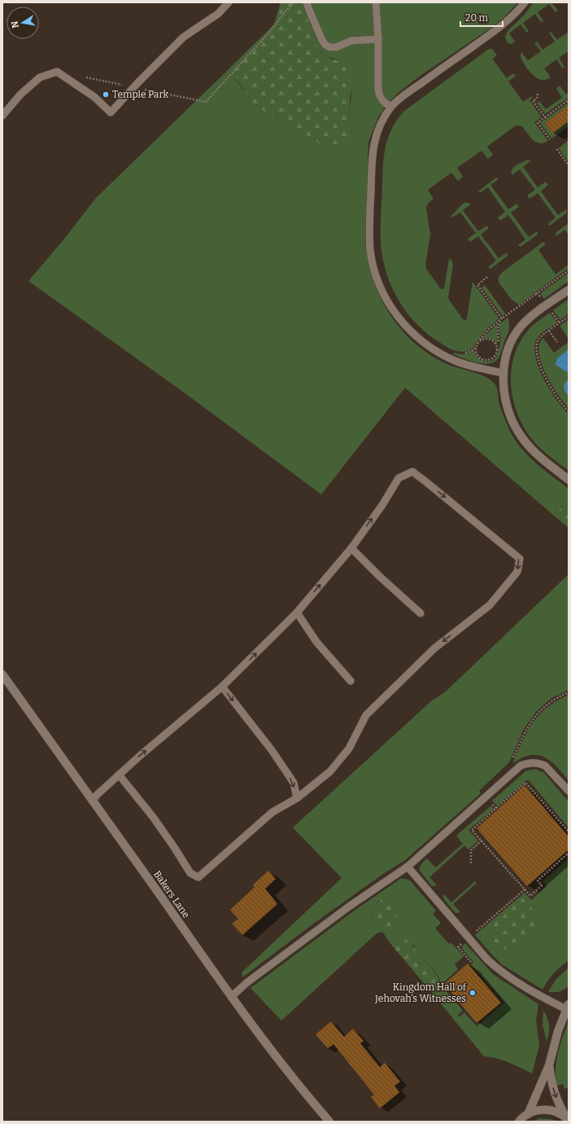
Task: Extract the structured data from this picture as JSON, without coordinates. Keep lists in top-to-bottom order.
{
  "streets": {
    "street": ["Bakers Lane"]
  },
  "places": ["Temple Park", "Kingdom Hall of Jehovah's Witnesses"],
  "scale_bar": "20 m",
  "north": "left"
}
